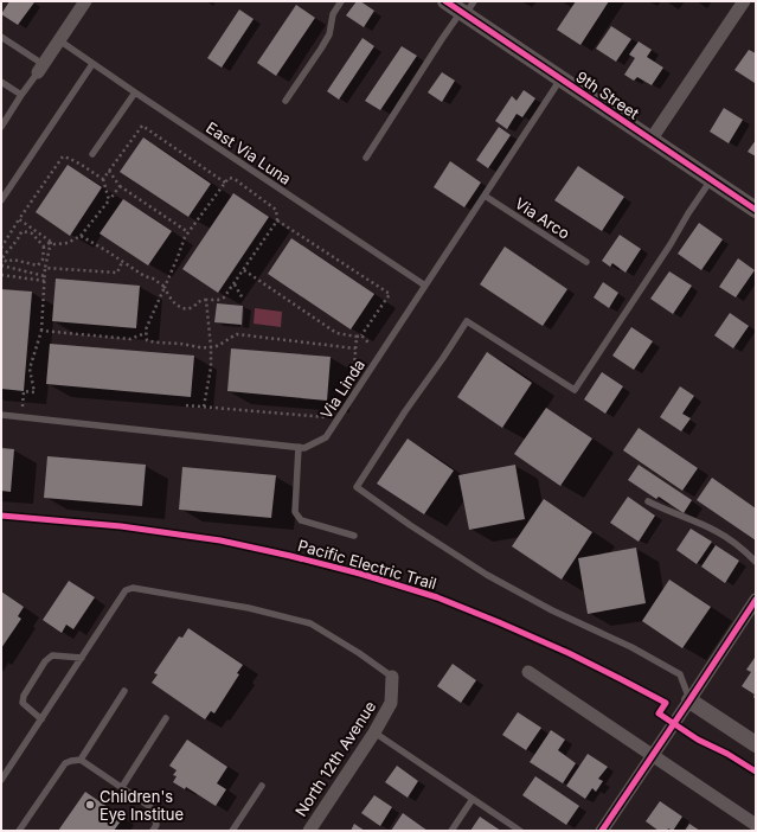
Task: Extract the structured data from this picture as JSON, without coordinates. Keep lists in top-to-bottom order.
{
  "streets": {
    "street": ["9th Street", "North 12th Avenue"],
    "lane": ["East Via Luna", "Via Arco", "Via Linda"],
    "cycle path": ["Pacific Electric Trail"]
  },
  "crossings": [
    ["9th Street", "Via Linda"],
    ["East Via Luna", "Via Linda"],
    ["Via Arco", "Via Linda"]
  ],
  "places": ["Children's Eye Institue"]
}
